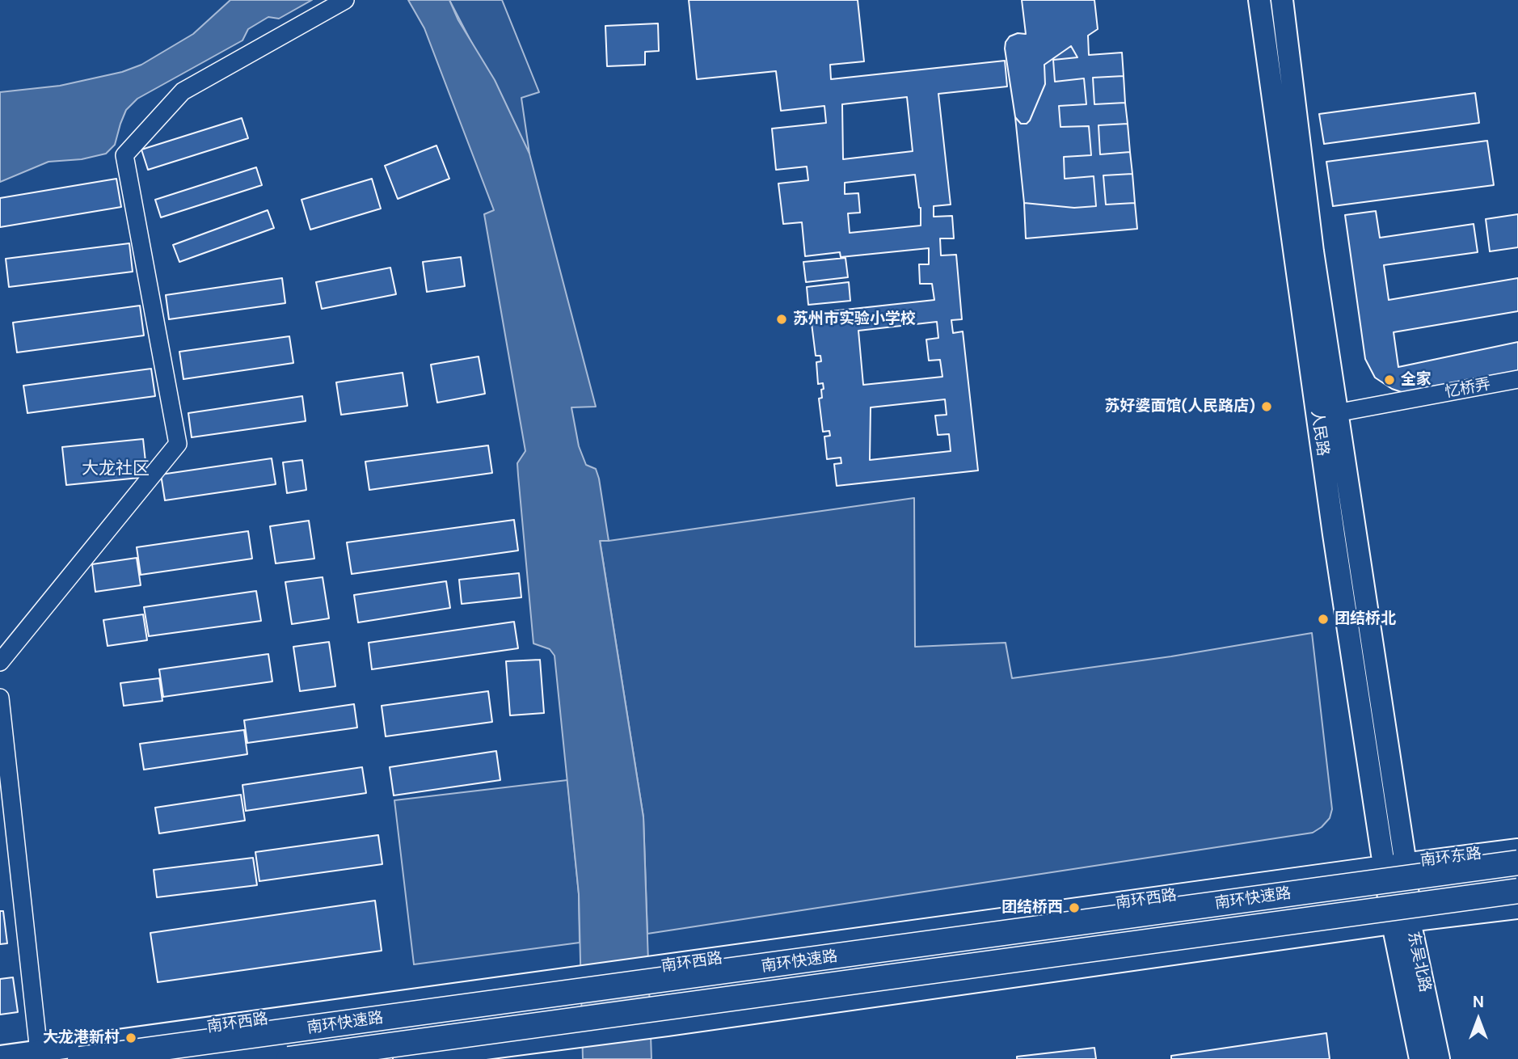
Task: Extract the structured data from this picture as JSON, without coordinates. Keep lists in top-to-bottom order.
{
  "streets": {
    "highway": ["南环快速路"],
    "main road": [
      "人民路",
      "南环东路",
      "南环西路",
      "东吴北路"
    ],
    "street": ["忆桥弄"]
  },
  "crossings": [
    ["忆桥弄", "人民路"],
    ["人民路", "南环东路"],
    ["人民路", "南环西路"],
    ["人民路", "东吴北路"],
    ["南环东路", "南环西路"],
    ["南环东路", "东吴北路"],
    ["南环西路", "东吴北路"]
  ],
  "districts": ["大龙社区"],
  "places": [
    "苏州市实验小学校",
    "全家",
    "苏好婆面馆(人民路店)",
    "团结桥北",
    "团结桥西",
    "大龙港新村"
  ],
  "north": "top"
}
